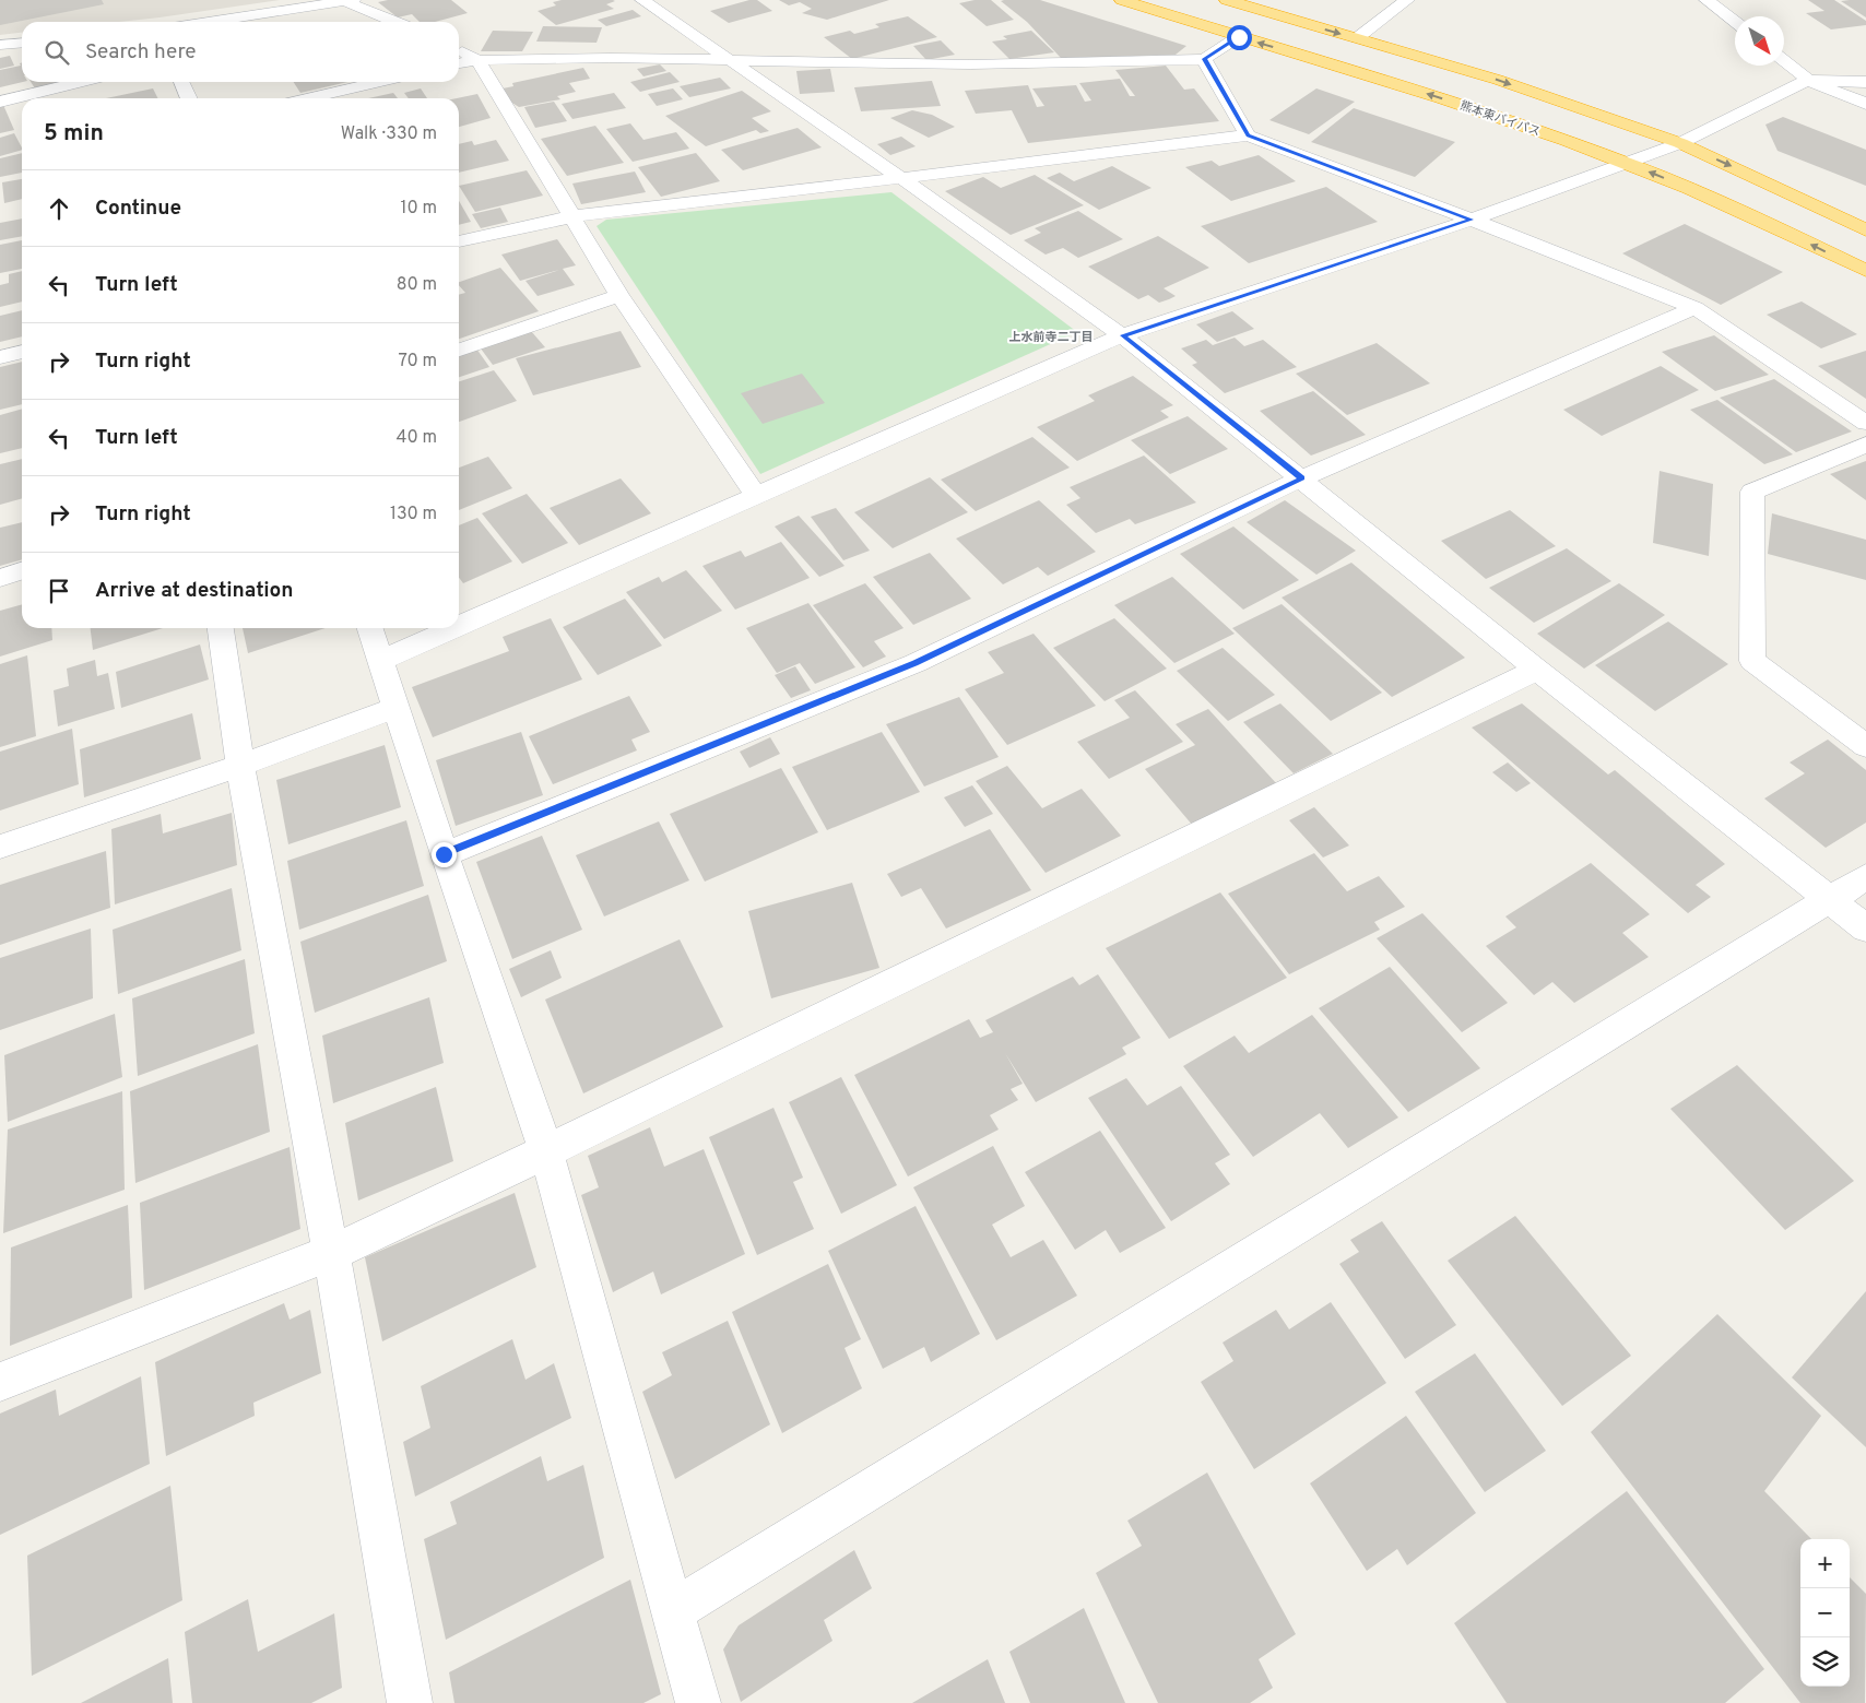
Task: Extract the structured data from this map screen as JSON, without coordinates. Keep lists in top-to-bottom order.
{
  "streets": {
    "highway": ["熊本東バイパス"]
  },
  "districts": ["上水前寺二丁目"],
  "north": "bottom right",
  "page": {
    "search": "Search here",
    "heading": ["5 min", "Walk · 330 m"],
    "list": [
      ["Continue", "10 m"],
      ["Turn left", "80 m"],
      ["Turn right", "70 m"],
      ["Turn left", "40 m"],
      ["Turn right", "130 m"],
      "Arrive at destination"
    ],
    "map_buttons": ["+", "−"]
  }
}
